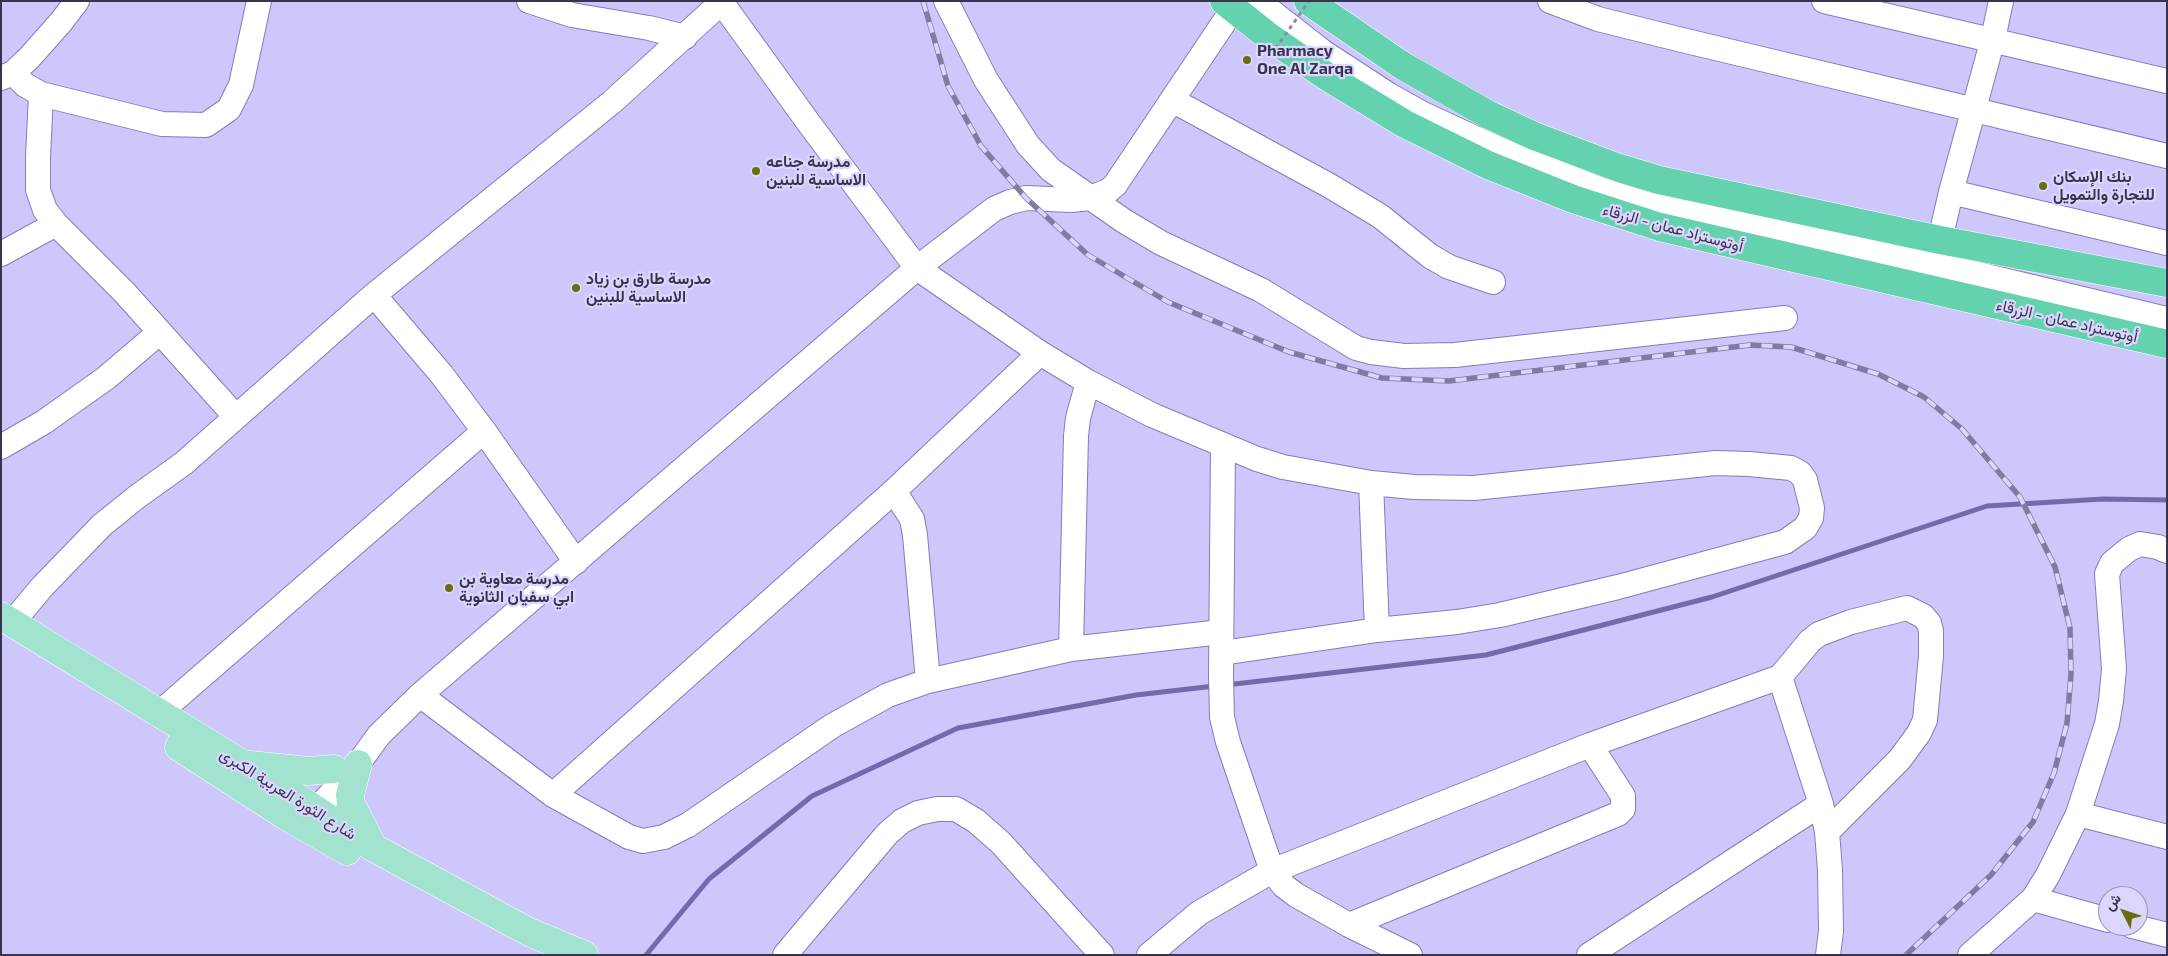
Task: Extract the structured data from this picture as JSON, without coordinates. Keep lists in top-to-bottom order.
{
  "streets": {
    "highway": ["أوتوستراد عمان - الزرقاء"],
    "main road": ["شارع الثورة العربية الكبرى"]
  },
  "places": [
    "Pharmacy One Al Zarqa",
    "مدرسة جناعه الاساسية للبنين",
    "بنك الإسكان للتجارة والتمويل",
    "مدرسة طارق بن زياد الاساسية للبنين",
    "مدرسة معاوية بن ابي سفيان الثانوية"
  ],
  "north": "top left"
}
